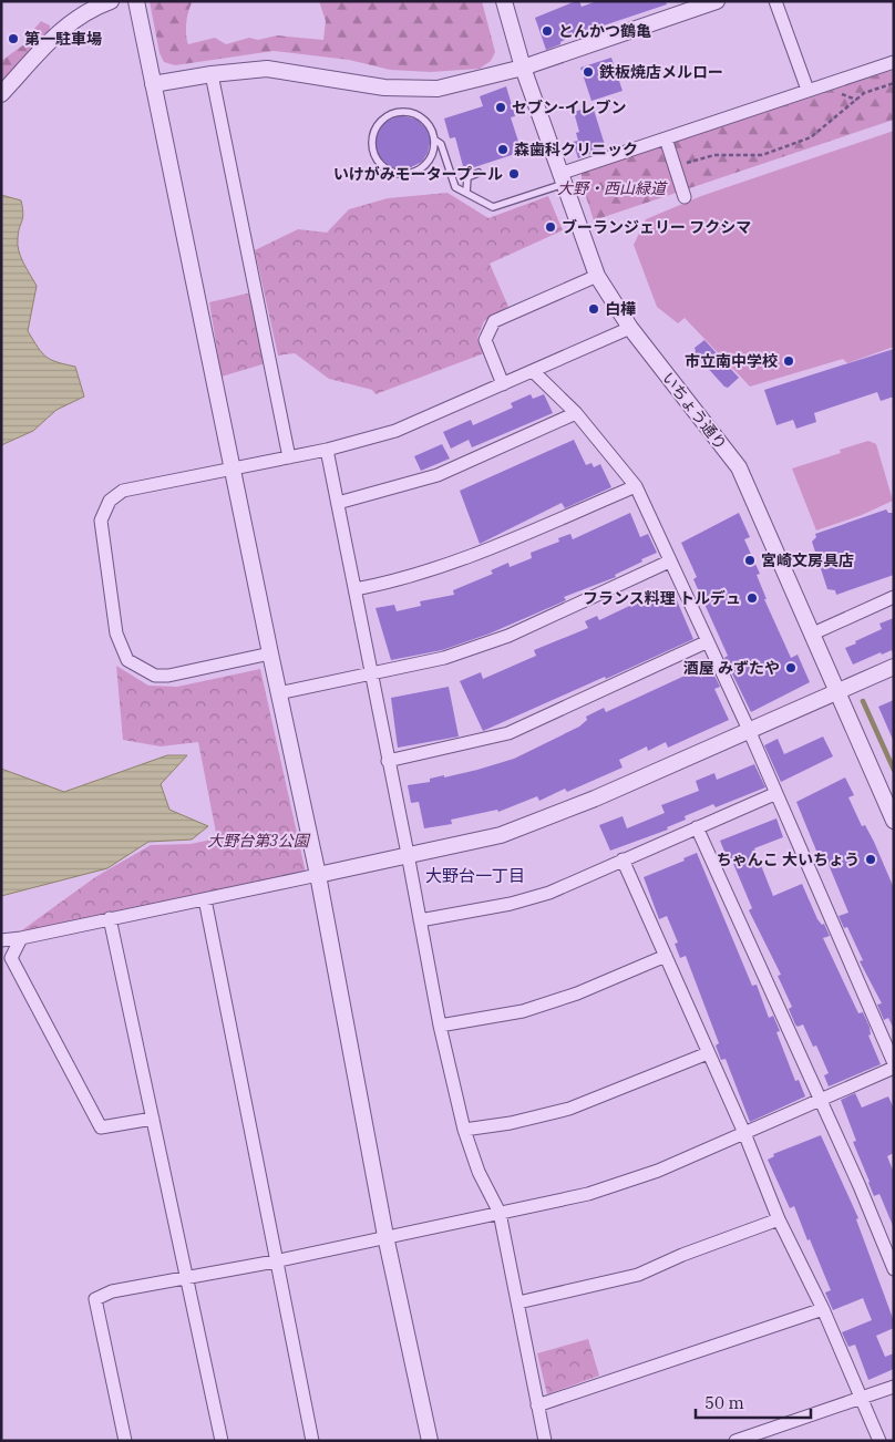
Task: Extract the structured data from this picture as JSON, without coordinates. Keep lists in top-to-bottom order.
{
  "streets": {
    "street": ["いちょう通り"]
  },
  "districts": ["大野台一丁目"],
  "parks": ["大野・西山緑道", "大野台第3公園"],
  "places": [
    "とんかつ鶴亀",
    "第一駐車場",
    "鉄板焼店メルロー",
    "セブン-イレブン",
    "森歯科クリニック",
    "いけがみモータープール",
    "ブーランジェリー フクシマ",
    "白樺",
    "市立南中学校",
    "宮崎文房具店",
    "フランス料理 トルデュ",
    "酒屋 みずたや",
    "ちゃんこ 大いちょう"
  ],
  "scale_bar": "50 m"
}
